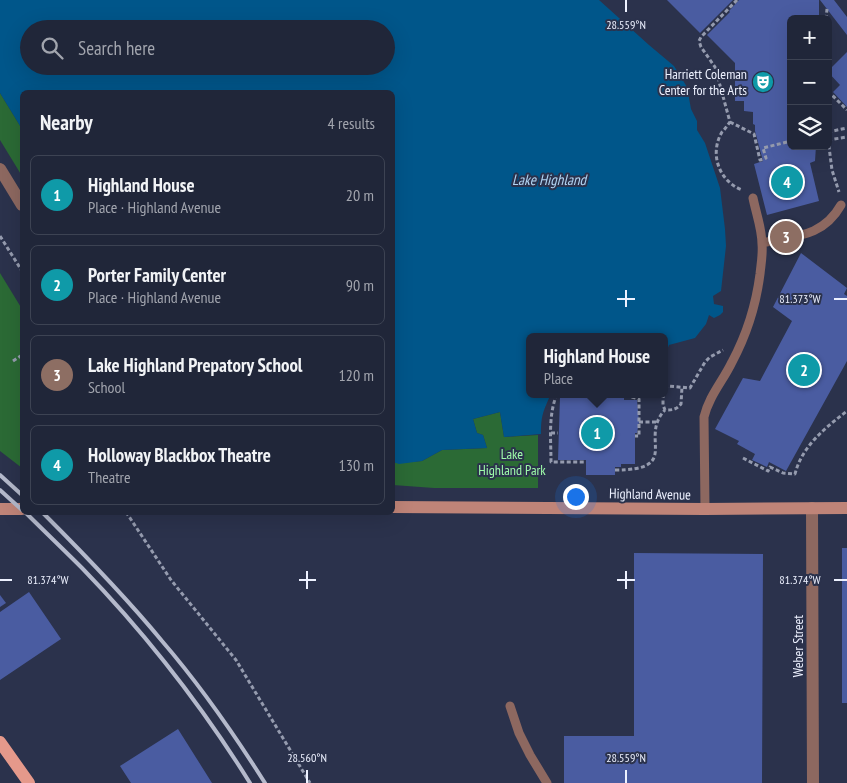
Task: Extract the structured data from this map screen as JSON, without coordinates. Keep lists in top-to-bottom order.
{
  "streets": {
    "street": ["Highland Avenue", "Weber Street"]
  },
  "crossings": [
    ["Highland Avenue", "Weber Street"]
  ],
  "water": ["Lake Highland"],
  "parks": ["Lake Highland Park"],
  "places": {
    "theatre": ["Harriett Coleman Center for the Arts"]
  },
  "page": {
    "map_buttons": ["+", "−"],
    "search": "Search here",
    "heading": ["Nearby", "4 results"],
    "list": [
      {
        "mark": "1",
        "name": "Highland House",
        "note": "Place · Highland Avenue",
        "value": "20 m"
      },
      {
        "mark": "2",
        "name": "Porter Family Center",
        "note": "Place · Highland Avenue",
        "value": "90 m"
      },
      {
        "mark": "3",
        "name": "Lake Highland Prepatory School",
        "note": "School",
        "value": "120 m"
      },
      {
        "mark": "4",
        "name": "Holloway Blackbox Theatre",
        "note": "Theatre",
        "value": "130 m"
      }
    ],
    "pins": [
      "4",
      "3",
      "2",
      "1"
    ],
    "popup": ["Highland House", "Place"]
  },
  "coordinates": [
    "28.559°N",
    "81.373°W",
    "81.374°W",
    "28.560°N"
  ]
}
